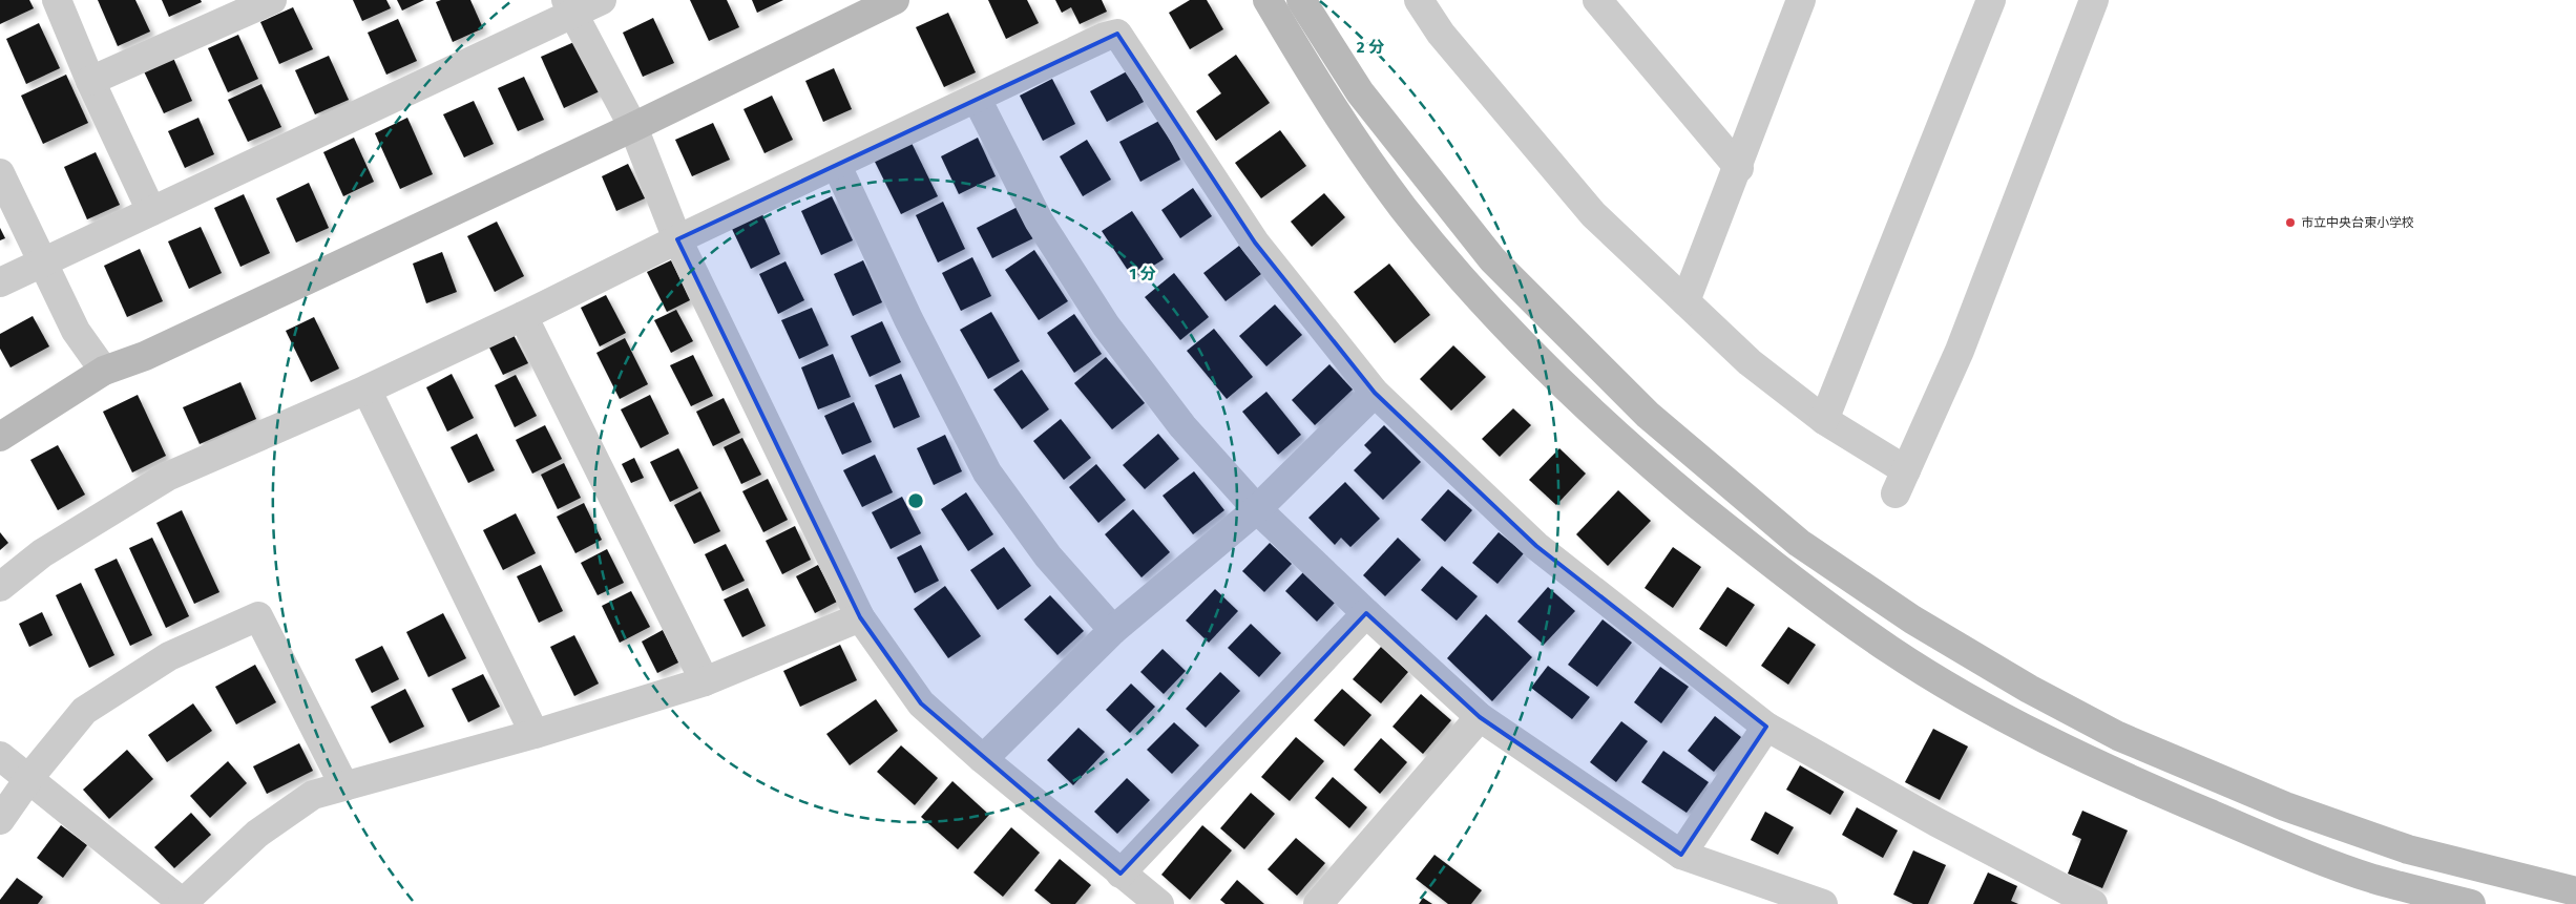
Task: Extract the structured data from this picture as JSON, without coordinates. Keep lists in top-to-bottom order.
{
  "places": ["市立中央台東小学校"],
  "rings": ["2 分", "1 分"]
}
